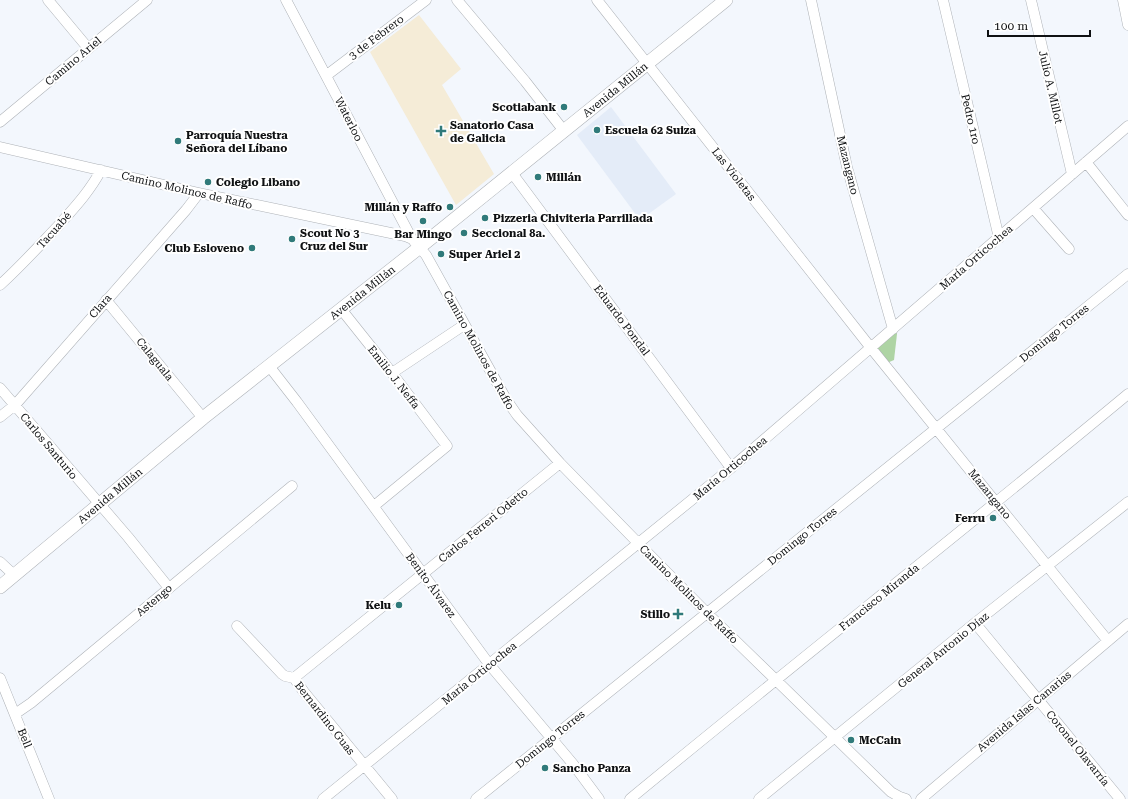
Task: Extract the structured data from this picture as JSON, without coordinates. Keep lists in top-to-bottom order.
{
  "streets": {
    "main road": ["Avenida Millán"],
    "street": [
      "3 de Febrero",
      "Camino Ariel",
      "Julio A. Millot",
      "Waterloo",
      "Pedro 1ro",
      "Mazangano",
      "Las Violetas",
      "Camino Molinos de Raffo",
      "Tacuabé",
      "María Orticochea",
      "Clara",
      "Eduardo Pondal",
      "Domingo Torres",
      "Calaguala",
      "Emilio J. Neffa",
      "Carlos Santurio",
      "Carlos Ferreri Odetto",
      "Benito Álvarez",
      "Francisco Miranda",
      "Astengo",
      "General Antonio Díaz",
      "Avenida Islas Canarias",
      "Bernardino Guas",
      "Bell",
      "Coronel Olavarría"
    ]
  },
  "crossings": [
    ["3 de Febrero", "Waterloo"],
    ["Julio A. Millot", "María Orticochea"],
    ["Avenida Millán", "Waterloo"],
    ["Avenida Millán", "Las Violetas"],
    ["Avenida Millán", "Camino Molinos de Raffo"],
    ["Avenida Millán", "Eduardo Pondal"],
    ["Avenida Millán", "Calaguala"],
    ["Avenida Millán", "Emilio J. Neffa"],
    ["Avenida Millán", "Carlos Santurio"],
    ["Avenida Millán", "Benito Álvarez"],
    ["Waterloo", "Camino Molinos de Raffo"],
    ["Pedro 1ro", "María Orticochea"],
    ["Mazangano", "Las Violetas"],
    ["Mazangano", "María Orticochea"],
    ["Mazangano", "Domingo Torres"],
    ["Mazangano", "Francisco Miranda"],
    ["Mazangano", "General Antonio Díaz"],
    ["Mazangano", "Avenida Islas Canarias"],
    ["Las Violetas", "María Orticochea"],
    ["Camino Molinos de Raffo", "Tacuabé"],
    ["Camino Molinos de Raffo", "María Orticochea"],
    ["Camino Molinos de Raffo", "Clara"],
    ["Camino Molinos de Raffo", "Domingo Torres"],
    ["Camino Molinos de Raffo", "Carlos Ferreri Odetto"],
    ["Camino Molinos de Raffo", "Francisco Miranda"],
    ["Camino Molinos de Raffo", "General Antonio Díaz"],
    ["María Orticochea", "Eduardo Pondal"],
    ["María Orticochea", "Benito Álvarez"],
    ["María Orticochea", "Bernardino Guas"],
    ["Clara", "Calaguala"],
    ["Clara", "Carlos Santurio"],
    ["Domingo Torres", "Benito Álvarez"],
    ["Emilio J. Neffa", "Benito Álvarez"],
    ["Carlos Ferreri Odetto", "Benito Álvarez"],
    ["Carlos Ferreri Odetto", "Bernardino Guas"],
    ["Astengo", "Bell"],
    ["General Antonio Díaz", "Coronel Olavarría"],
    ["Avenida Islas Canarias", "Coronel Olavarría"]
  ],
  "places": {
    "other": [
      "Scotiabank",
      "Escuela 62 Suiza",
      "Parroquía Nuestra Señora del Líbano",
      "Millán",
      "Colegio Libano",
      "Millán y Raffo",
      "Pizzeria Chiviteria Parrillada",
      "Bar Mingo",
      "Seccional 8a.",
      "Scout No 3 Cruz del Sur",
      "Club Esloveno",
      "Super Ariel 2",
      "Ferru",
      "Kelu",
      "McCain",
      "Sancho Panza"
    ],
    "health": ["Sanatorio Casa de Galicia", "Stillo"]
  },
  "scale_bar": "100 m"
}
